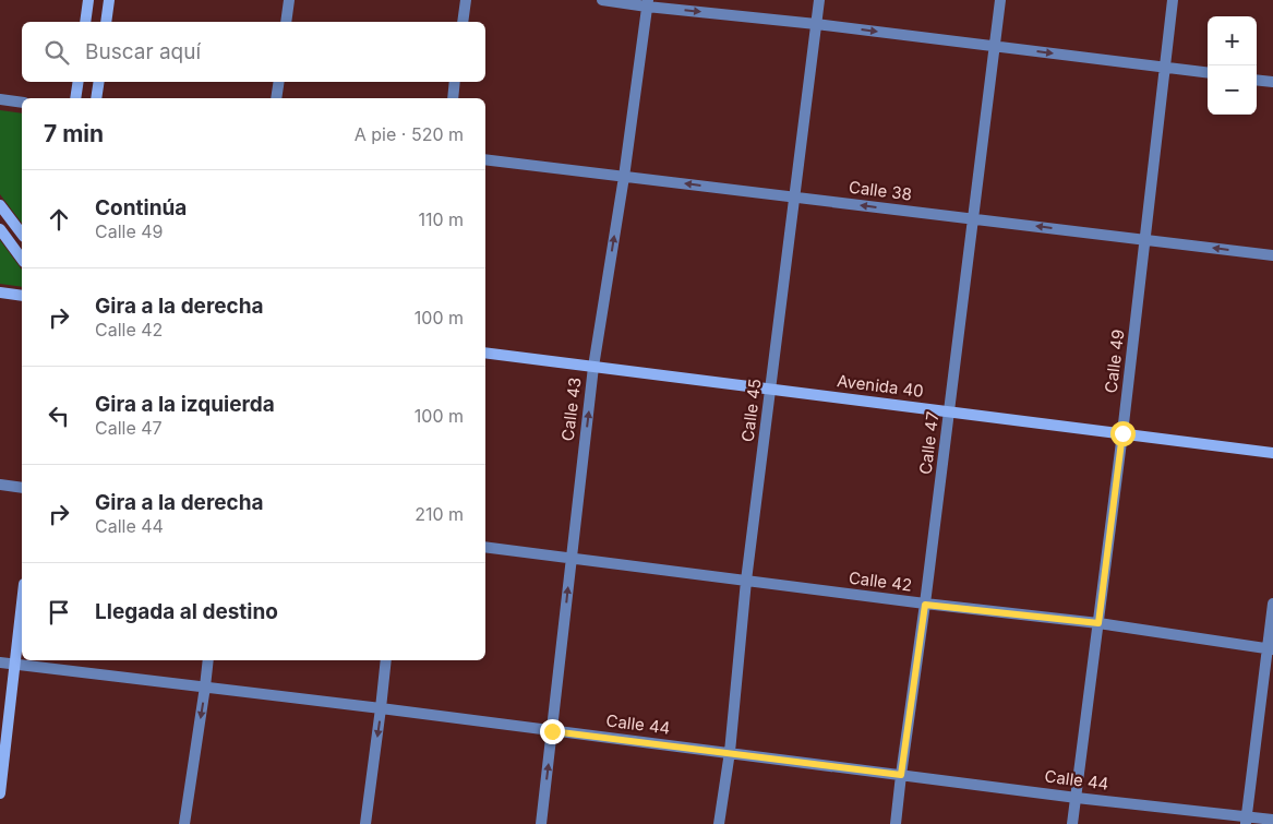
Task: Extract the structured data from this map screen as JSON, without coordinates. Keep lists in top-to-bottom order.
{
  "streets": {
    "main road": ["Avenida 40"],
    "street": [
      "Calle 38",
      "Calle 49",
      "Calle 43",
      "Calle 45",
      "Calle 47",
      "Calle 42",
      "Calle 44"
    ]
  },
  "crossings": [
    ["Calle 38", "Calle 49"],
    ["Calle 38", "Calle 43"],
    ["Calle 38", "Calle 45"],
    ["Calle 38", "Calle 47"],
    ["Calle 49", "Avenida 40"],
    ["Calle 49", "Calle 42"],
    ["Calle 49", "Calle 44"],
    ["Avenida 40", "Calle 43"],
    ["Avenida 40", "Calle 45"],
    ["Avenida 40", "Calle 47"],
    ["Calle 43", "Calle 42"],
    ["Calle 43", "Calle 44"],
    ["Calle 45", "Calle 42"],
    ["Calle 45", "Calle 44"],
    ["Calle 47", "Calle 42"],
    ["Calle 47", "Calle 44"]
  ],
  "one_way": ["Calle 38", "Calle 43"],
  "page": {
    "map_buttons": ["+", "−"],
    "search": "Buscar aquí",
    "heading": ["7 min", "A pie · 520 m"],
    "list": [
      ["Continúa", "Calle 49", "110 m"],
      ["Gira a la derecha", "Calle 42", "100 m"],
      ["Gira a la izquierda", "Calle 47", "100 m"],
      ["Gira a la derecha", "Calle 44", "210 m"],
      "Llegada al destino"
    ]
  }
}
